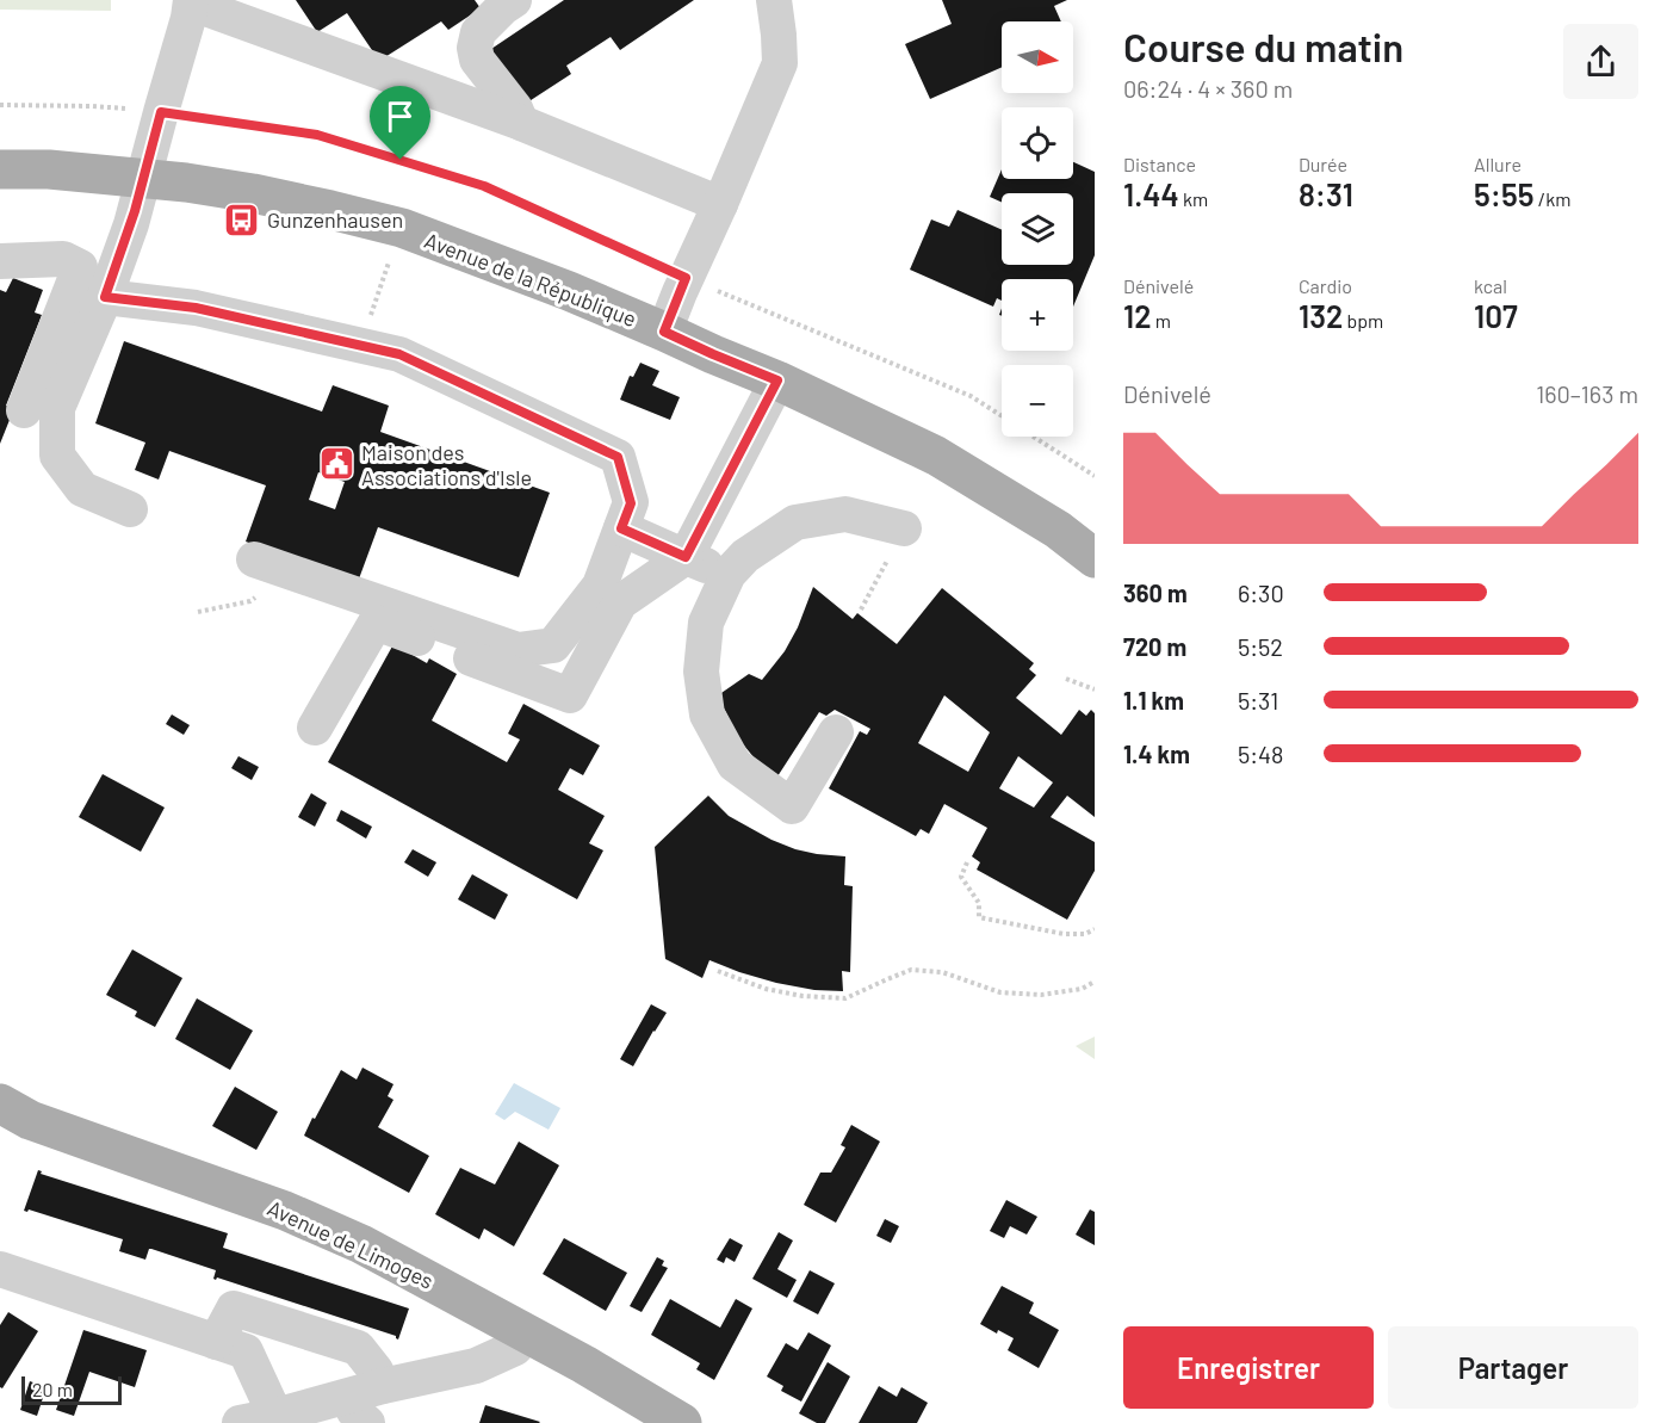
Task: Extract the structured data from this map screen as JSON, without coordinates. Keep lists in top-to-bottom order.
{
  "streets": {
    "main road": ["Avenue de la République", "Avenue de Limoges"]
  },
  "places": {
    "bus stop": ["Gunzenhausen"],
    "public building": ["Maison des Associations d'Isle"]
  },
  "scale_bar": "20 m",
  "north": "right",
  "page": {
    "heading": ["Course du matin", "06:24 · 4 × 360 m"],
    "map_buttons": ["+", "−"],
    "stats": [
      ["Distance", "1.44 km"],
      ["Durée", "8:31"],
      ["Allure", "5:55 /km"],
      ["Dénivelé", "12 m"],
      ["Cardio", "132 bpm"],
      ["kcal", "107"]
    ],
    "chart": ["Dénivelé", "160–163 m"],
    "list": [
      {
        "name": "360 m",
        "note": "6:30"
      },
      {
        "name": "720 m",
        "note": "5:52"
      },
      {
        "name": "1.1 km",
        "note": "5:31"
      },
      {
        "name": "1.4 km",
        "note": "5:48"
      }
    ],
    "buttons": ["Enregistrer", "Partager"],
    "scale": "20 m"
  }
}
